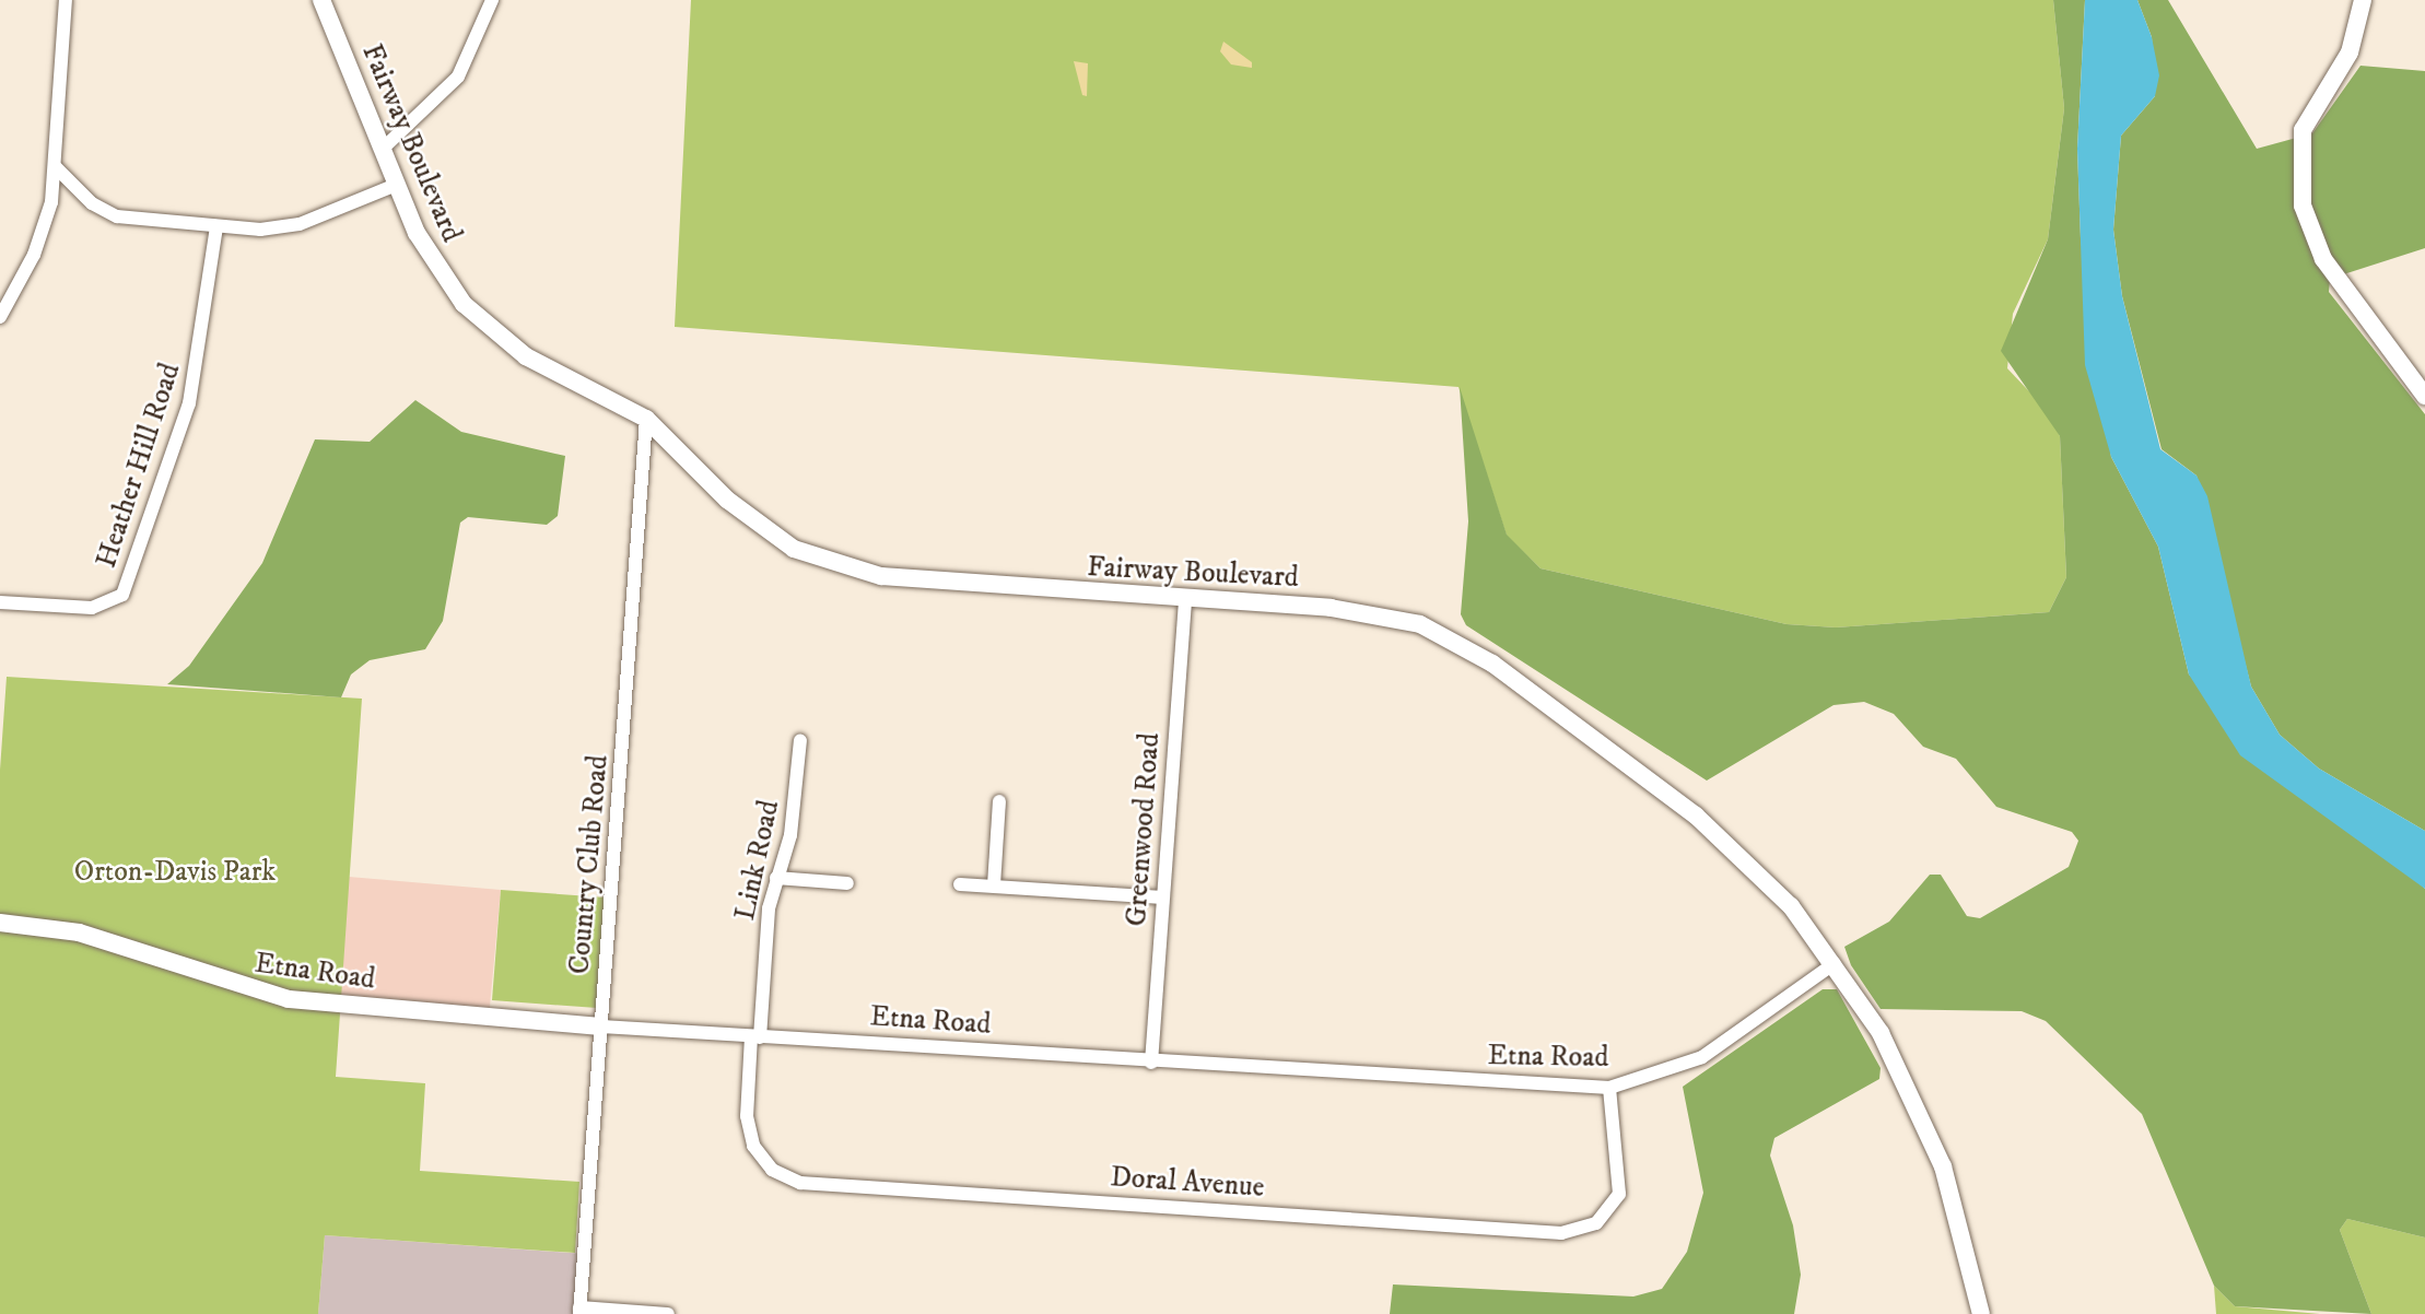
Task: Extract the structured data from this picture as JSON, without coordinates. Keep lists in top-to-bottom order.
{
  "streets": {
    "street": [
      "Fairway Boulevard",
      "Heather Hill Road",
      "Greenwood Road",
      "Link Road",
      "Country Club Road",
      "Etna Road",
      "Doral Avenue"
    ]
  },
  "crossings": [
    ["Fairway Boulevard", "Greenwood Road"],
    ["Fairway Boulevard", "Country Club Road"],
    ["Fairway Boulevard", "Etna Road"],
    ["Greenwood Road", "Etna Road"],
    ["Link Road", "Etna Road"],
    ["Link Road", "Doral Avenue"],
    ["Country Club Road", "Etna Road"],
    ["Etna Road", "Doral Avenue"]
  ],
  "parks": ["Orton-Davis Park"]
}
